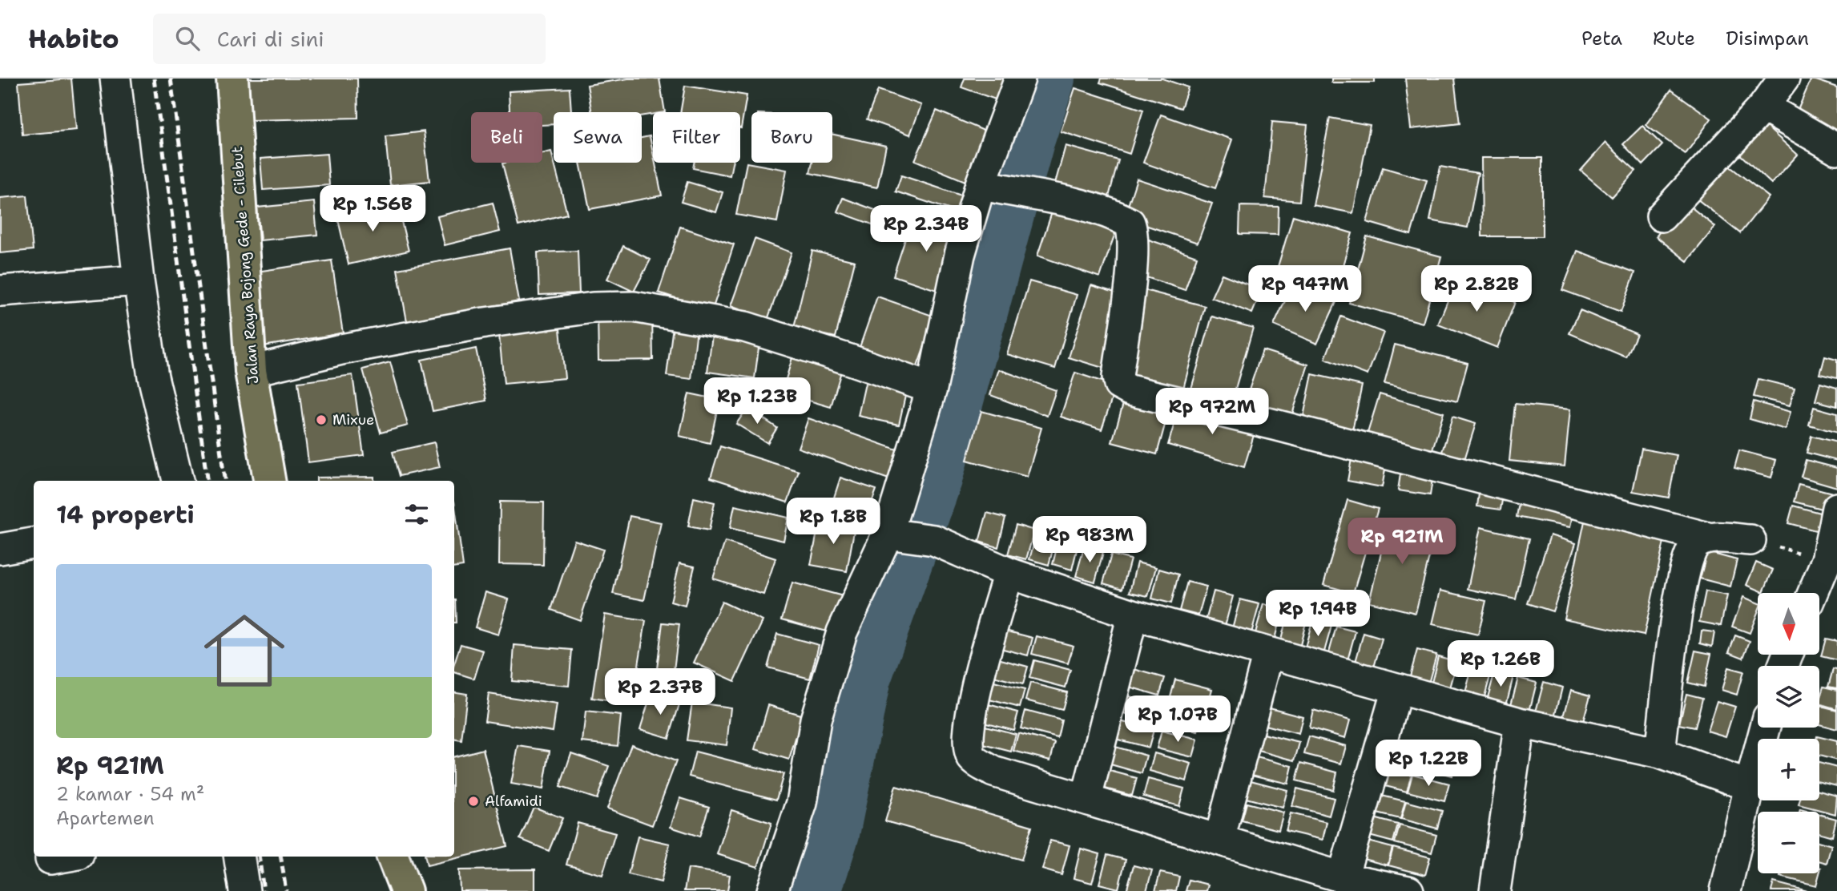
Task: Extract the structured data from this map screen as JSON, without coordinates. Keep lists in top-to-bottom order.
{
  "streets": {
    "main road": ["Jalan Raya Bojong Gede - Cilebut"]
  },
  "places": ["Mixue", "Alfamidi"],
  "north": "bottom",
  "page": {
    "header": "Habito",
    "search": "Cari di sini",
    "nav": ["Peta", "Rute", "Disimpan"],
    "chip": [
      "Beli",
      "Sewa",
      "Filter",
      "Baru"
    ],
    "price": [
      "Rp 1.56B",
      "Rp 2.34B",
      "Rp 947M",
      "Rp 2.82B",
      "Rp 1.23B",
      "Rp 972M",
      "Rp 1.8B",
      "Rp 983M",
      "Rp 921M",
      "Rp 1.94B",
      "Rp 1.26B",
      "Rp 2.37B",
      "Rp 1.07B",
      "Rp 1.22B"
    ],
    "heading": "14 properti",
    "list": [
      {
        "name": "Rp 921M",
        "note": "2 kamar · 54 m² · Apartemen"
      }
    ],
    "map_buttons": ["+", "−"]
  }
}
